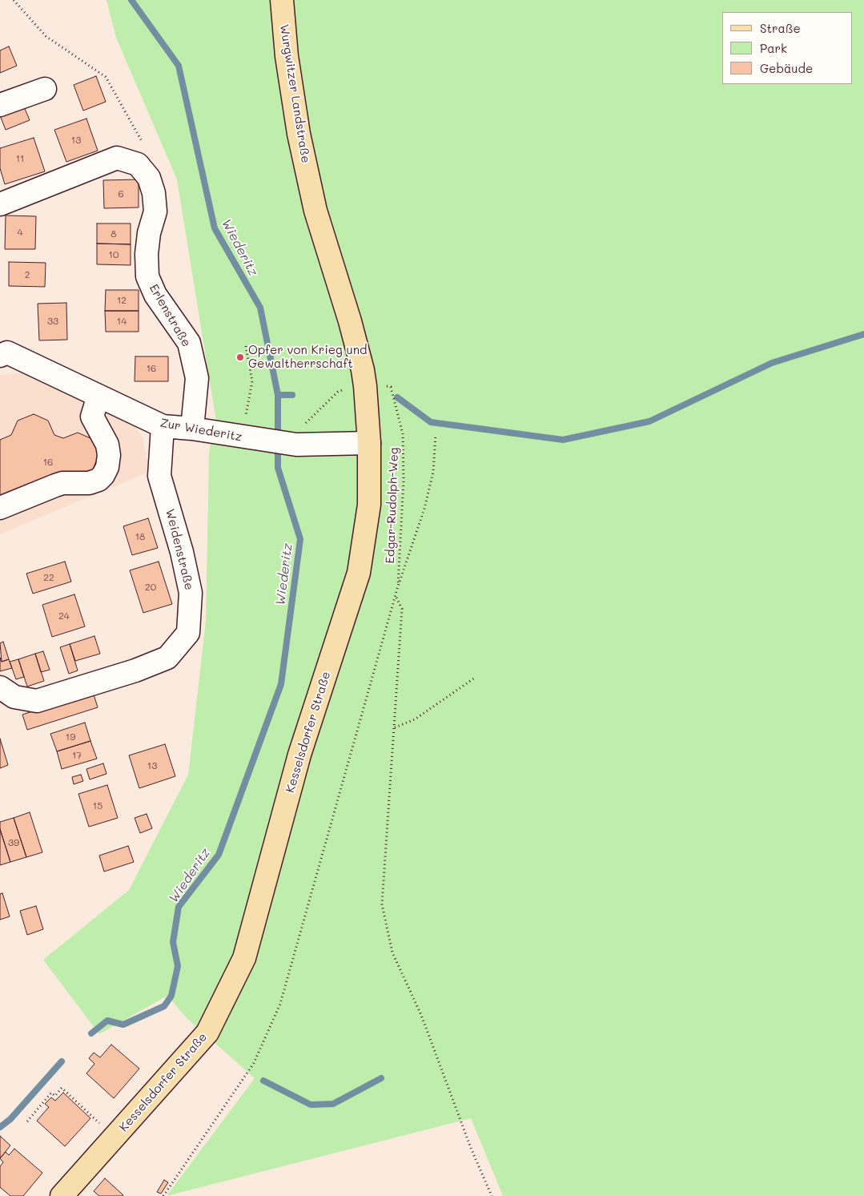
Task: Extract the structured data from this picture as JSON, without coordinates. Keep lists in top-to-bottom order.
{
  "streets": {
    "main road": ["Wurgwitzer Landstraße", "Kesselsdorfer Straße"],
    "street": ["Erlenstraße", "Zur Wiederitz", "Weidenstraße"],
    "path": ["Edgar-Rudolph-Weg"]
  },
  "crossings": [
    ["Wurgwitzer Landstraße", "Kesselsdorfer Straße"],
    ["Erlenstraße", "Zur Wiederitz"],
    ["Zur Wiederitz", "Weidenstraße"],
    ["Zur Wiederitz", "Kesselsdorfer Straße"]
  ],
  "water": ["Wiederitz"],
  "places": ["Opfer von Krieg und Gewaltherrschaft"],
  "house_numbers": [
    "13",
    "11",
    "6",
    "4",
    "8",
    "10",
    "2",
    "12",
    "33",
    "14",
    "16",
    "16",
    "18",
    "22",
    "20",
    "24",
    "19",
    "17",
    "13",
    "15",
    "39"
  ],
  "legend": ["Straße", "Park", "Gebäude"]
}
